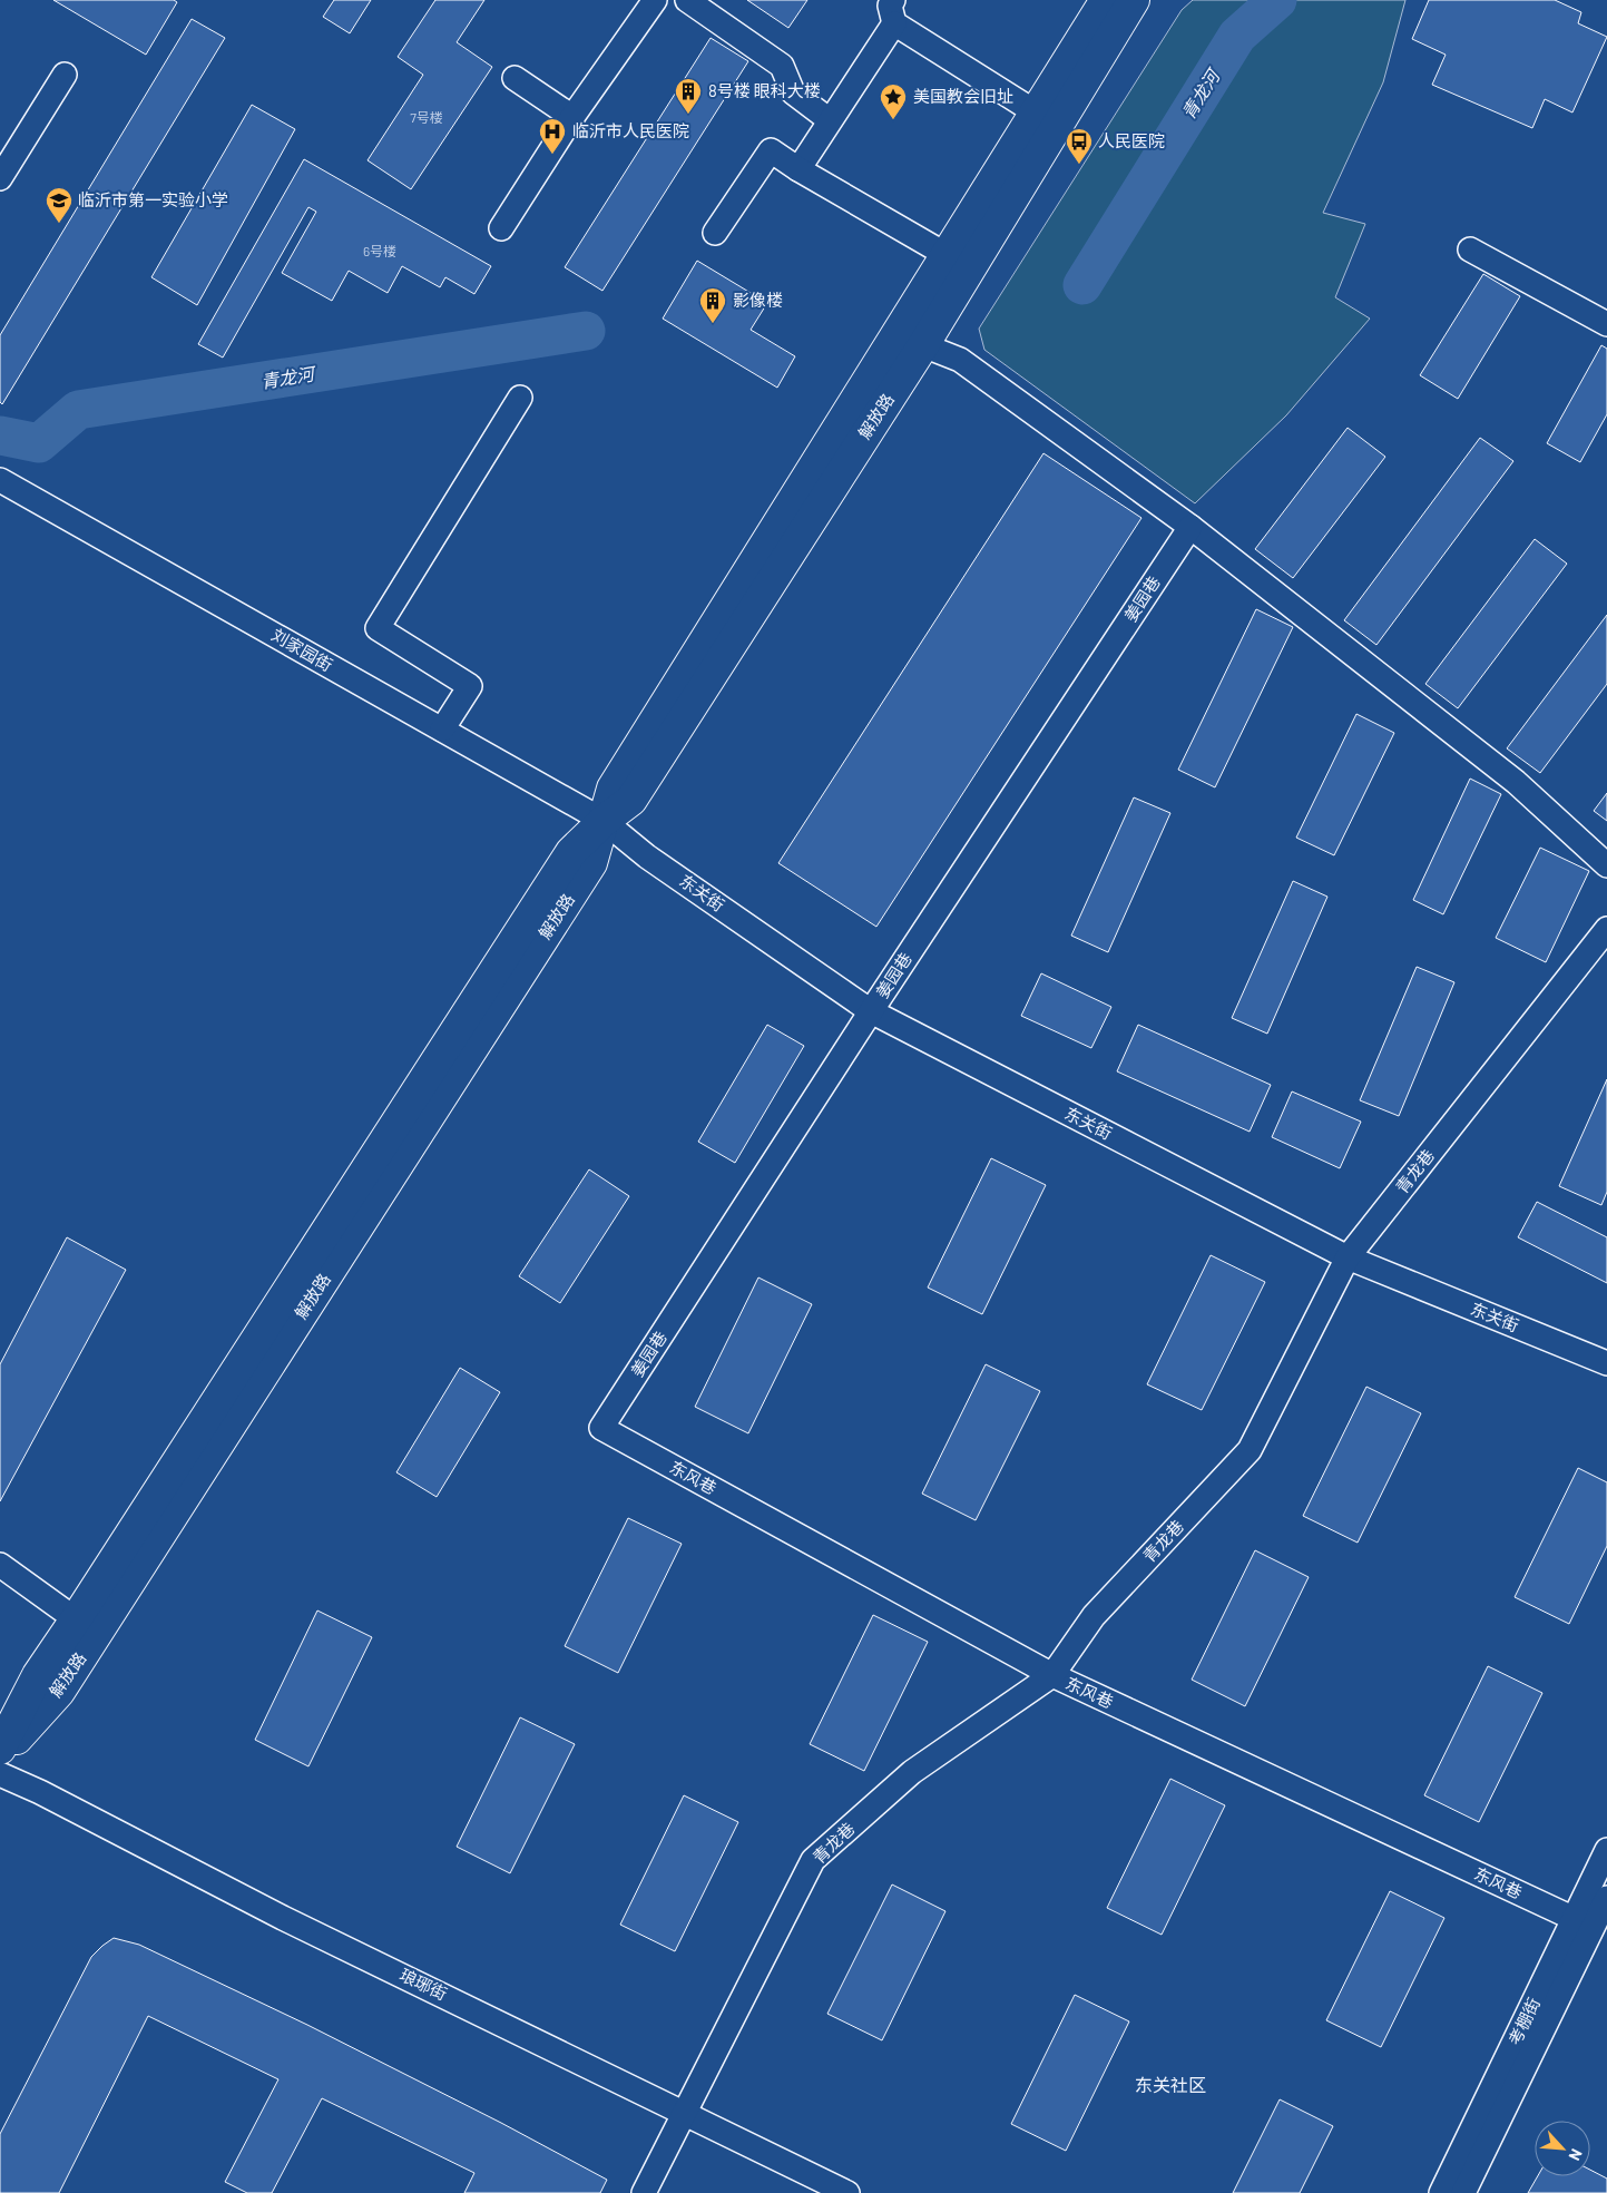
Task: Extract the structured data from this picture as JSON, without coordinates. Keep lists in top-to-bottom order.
{
  "streets": {
    "main road": ["解放路"],
    "street": [
      "姜园巷",
      "刘家园街",
      "东关街",
      "青龙巷",
      "东风巷",
      "琅琊街",
      "考棚街"
    ]
  },
  "crossings": [
    ["解放路", "刘家园街"],
    ["解放路", "东关街"],
    ["姜园巷", "东关街"],
    ["姜园巷", "东风巷"],
    ["刘家园街", "东关街"],
    ["东关街", "青龙巷"],
    ["青龙巷", "东风巷"],
    ["青龙巷", "琅琊街"],
    ["东风巷", "考棚街"]
  ],
  "districts": ["东关社区"],
  "water": ["青龙河"],
  "places": {
    "building": ["8号楼 眼科大楼", "影像楼"],
    "place": ["美国教会旧址"],
    "hospital": ["临沂市人民医院"],
    "bus stop": ["人民医院"],
    "school or university": ["临沂市第一实验小学"]
  },
  "house_numbers": ["7号楼", "6号楼"],
  "north": "bottom right"
}
